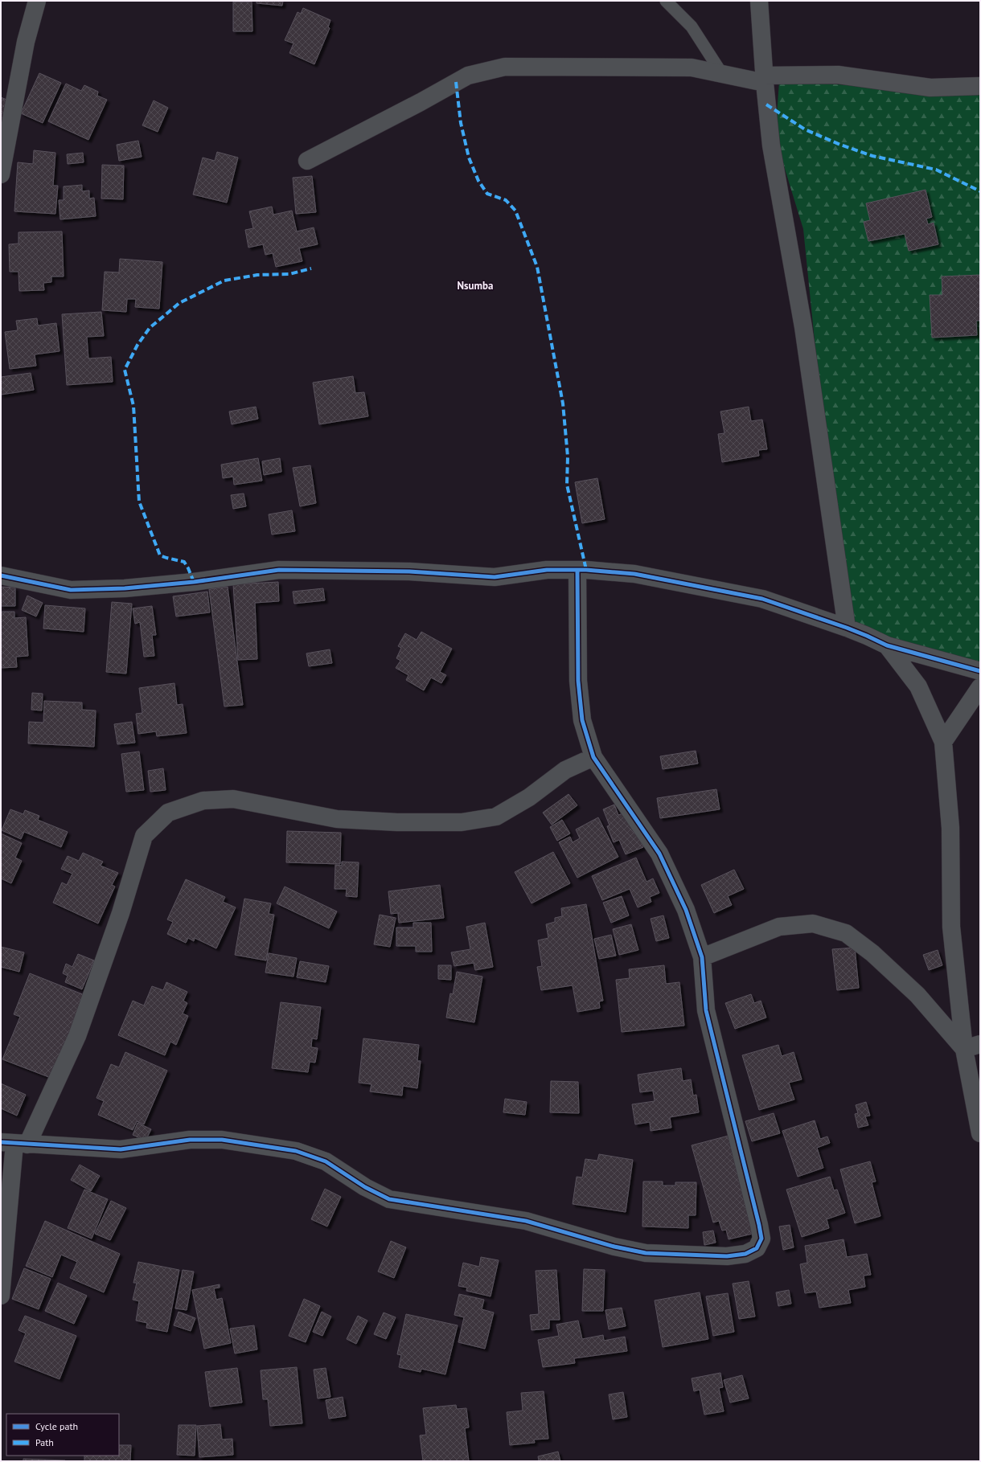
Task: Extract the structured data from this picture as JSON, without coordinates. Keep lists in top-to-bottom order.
{
  "districts": ["Nsumba"],
  "legend": ["Cycle path", "Path"]
}
